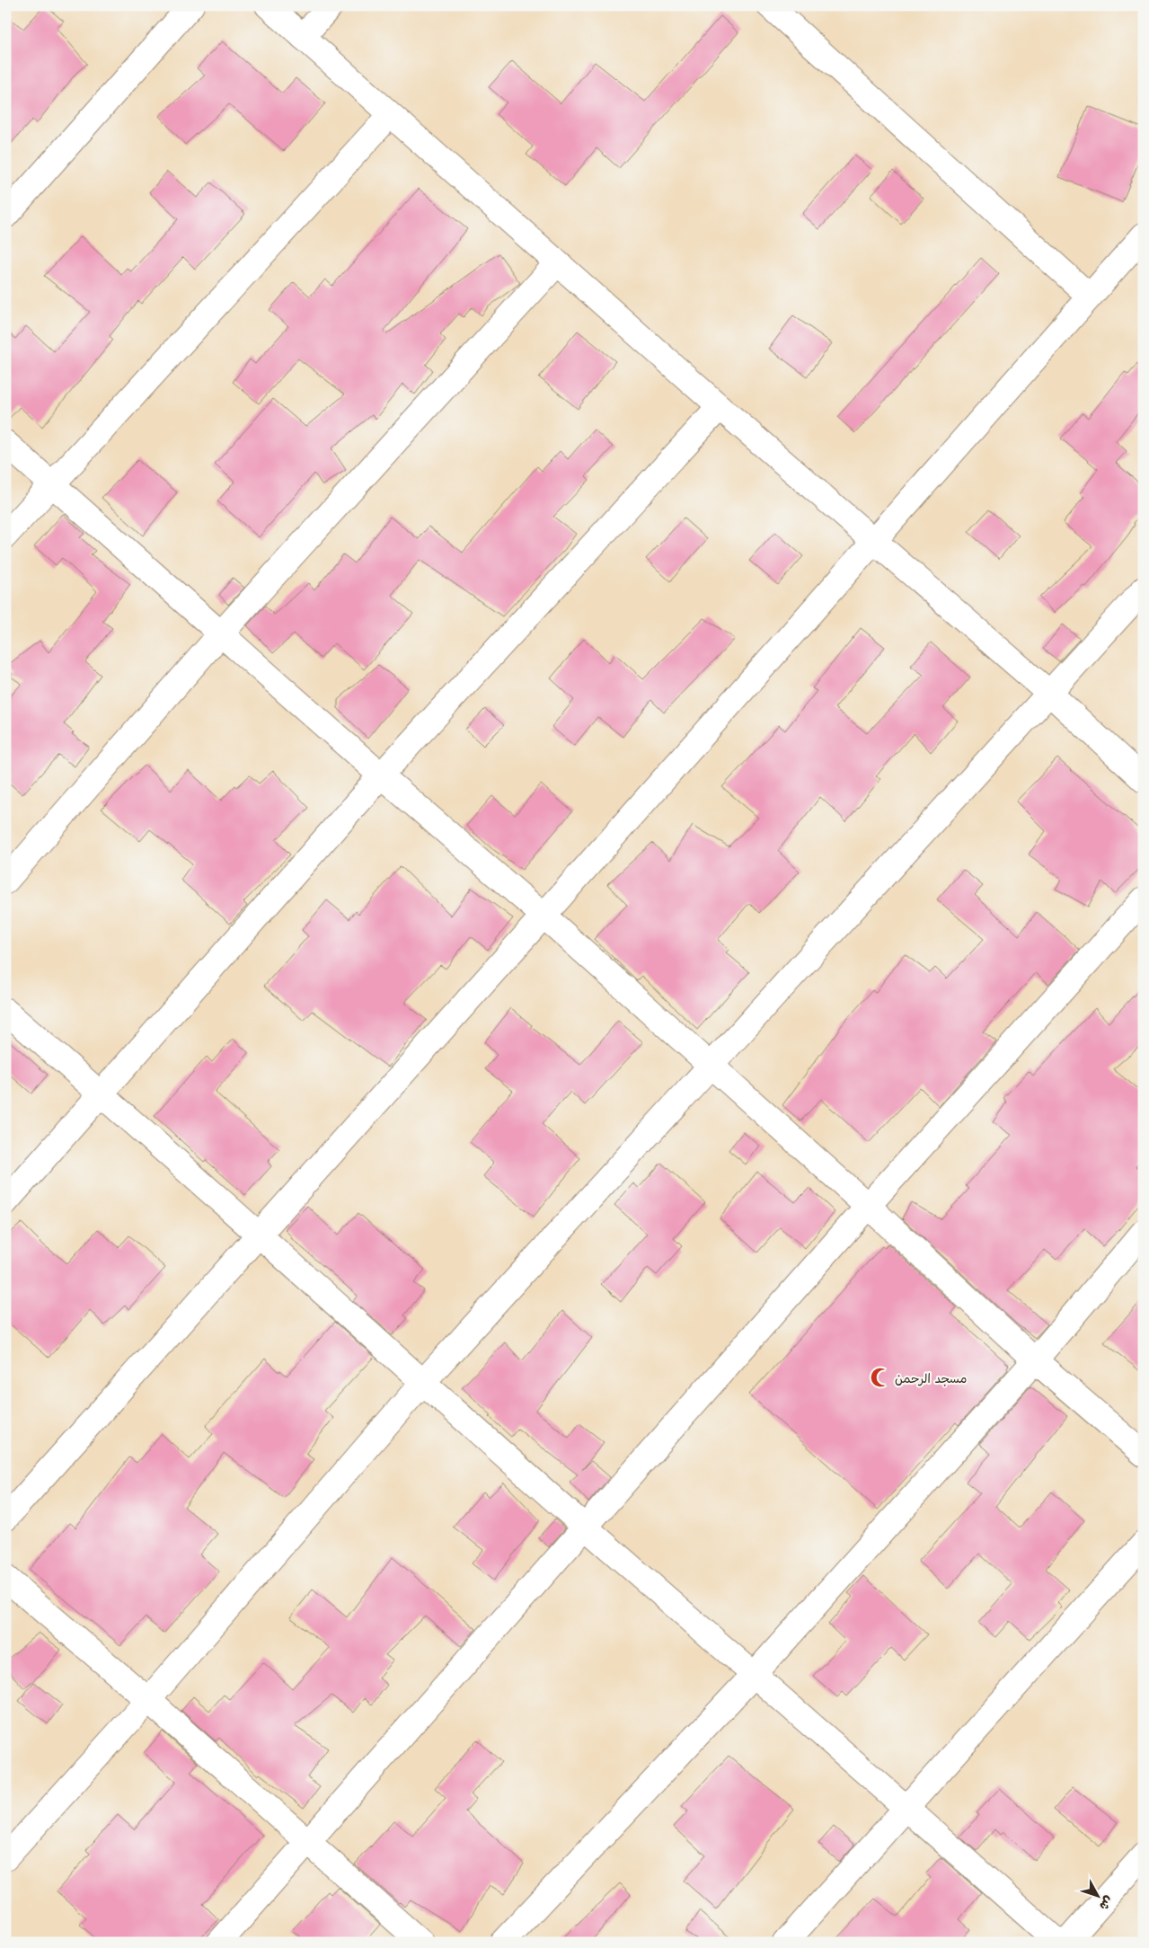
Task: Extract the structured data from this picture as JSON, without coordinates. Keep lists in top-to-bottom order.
{
  "places": {
    "mosque": ["مسجد الرحمن"]
  },
  "north": "bottom right"
}
